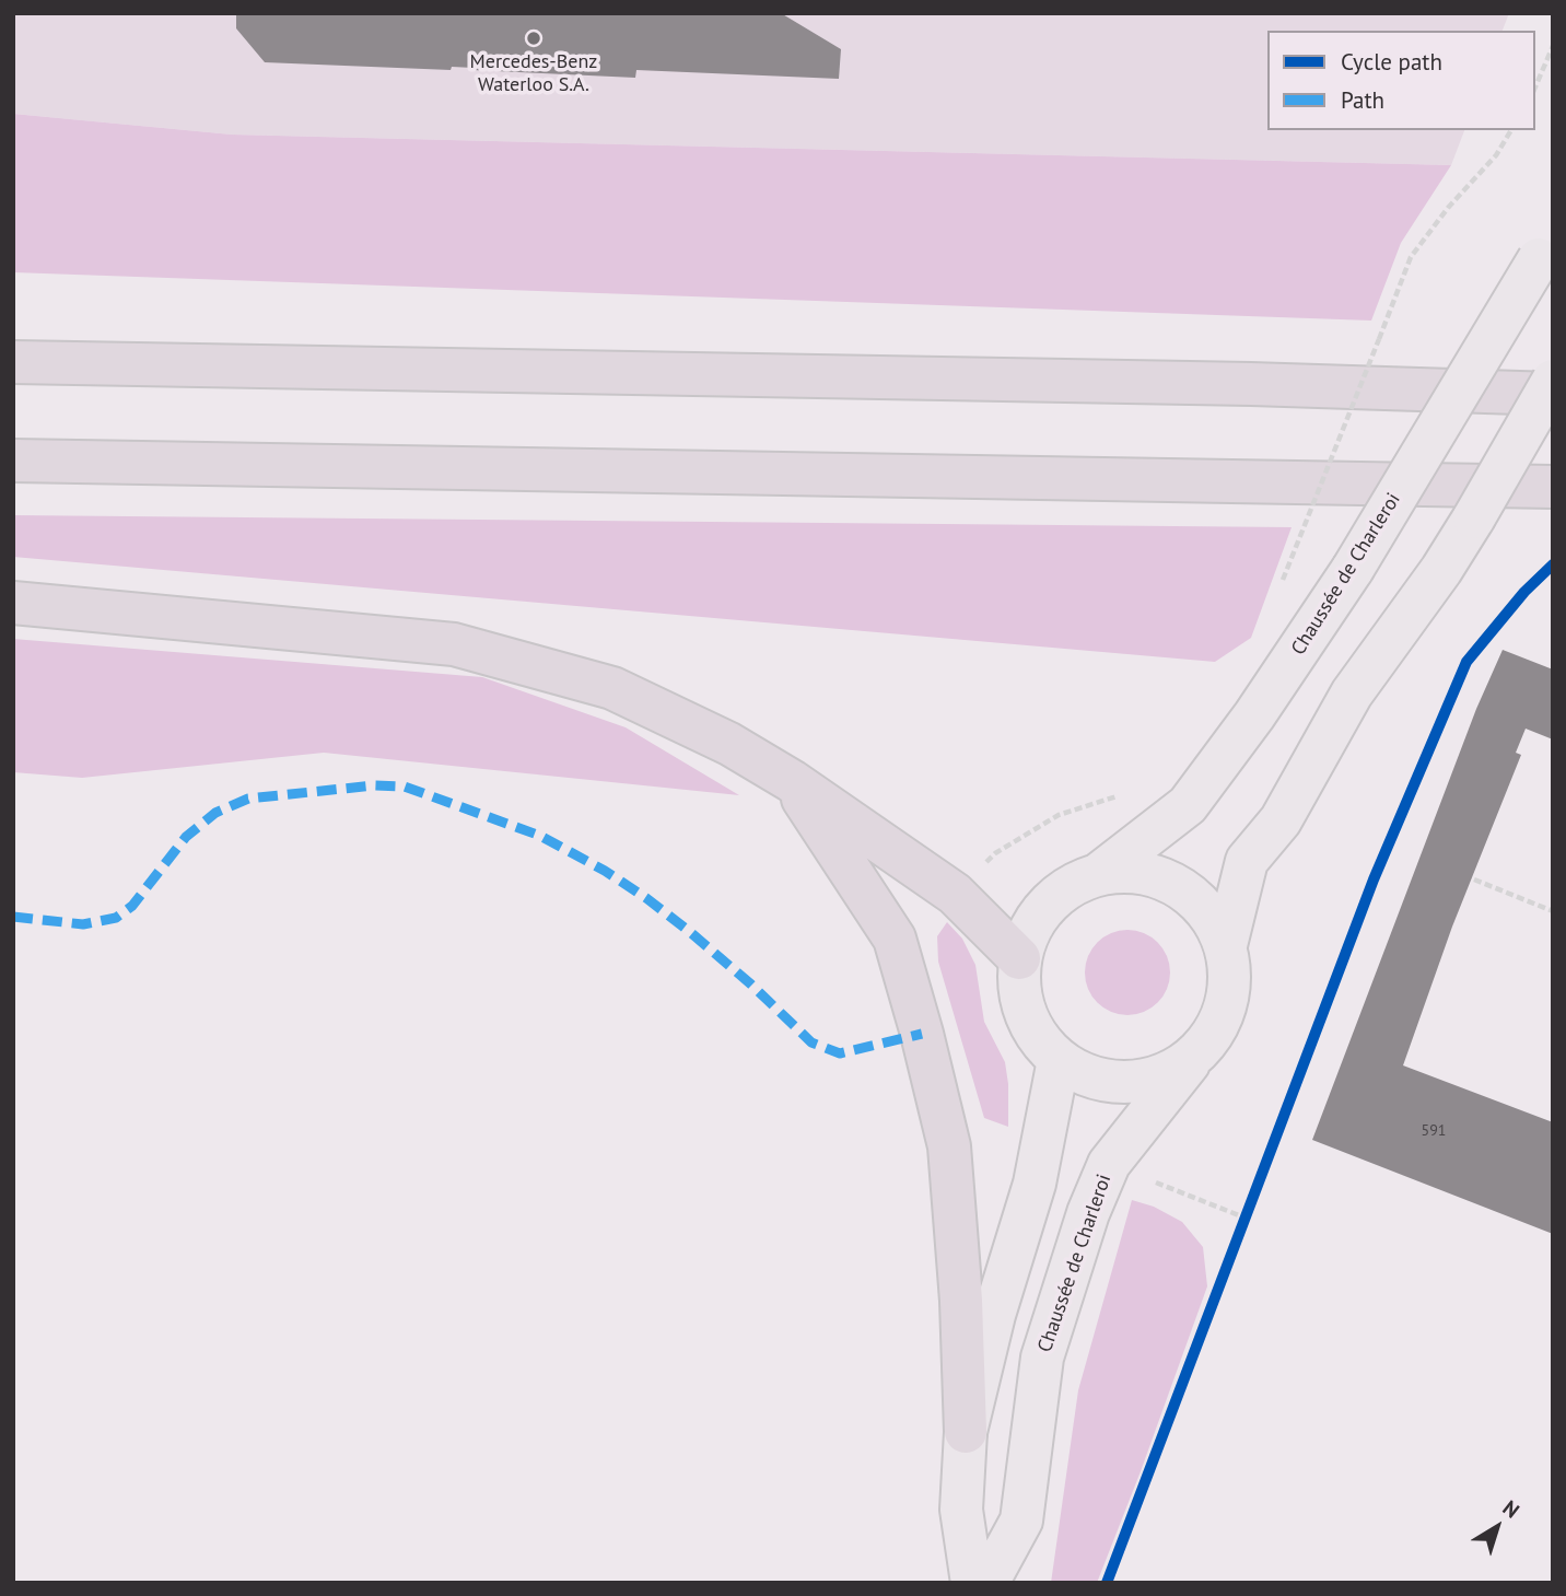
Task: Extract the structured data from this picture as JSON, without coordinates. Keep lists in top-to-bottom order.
{
  "streets": {
    "main road": ["Chaussée de Charleroi"]
  },
  "places": ["Mercedes-Benz Waterloo S.A."],
  "house_numbers": ["591"],
  "legend": ["Cycle path", "Path"],
  "north": "top right"
}
